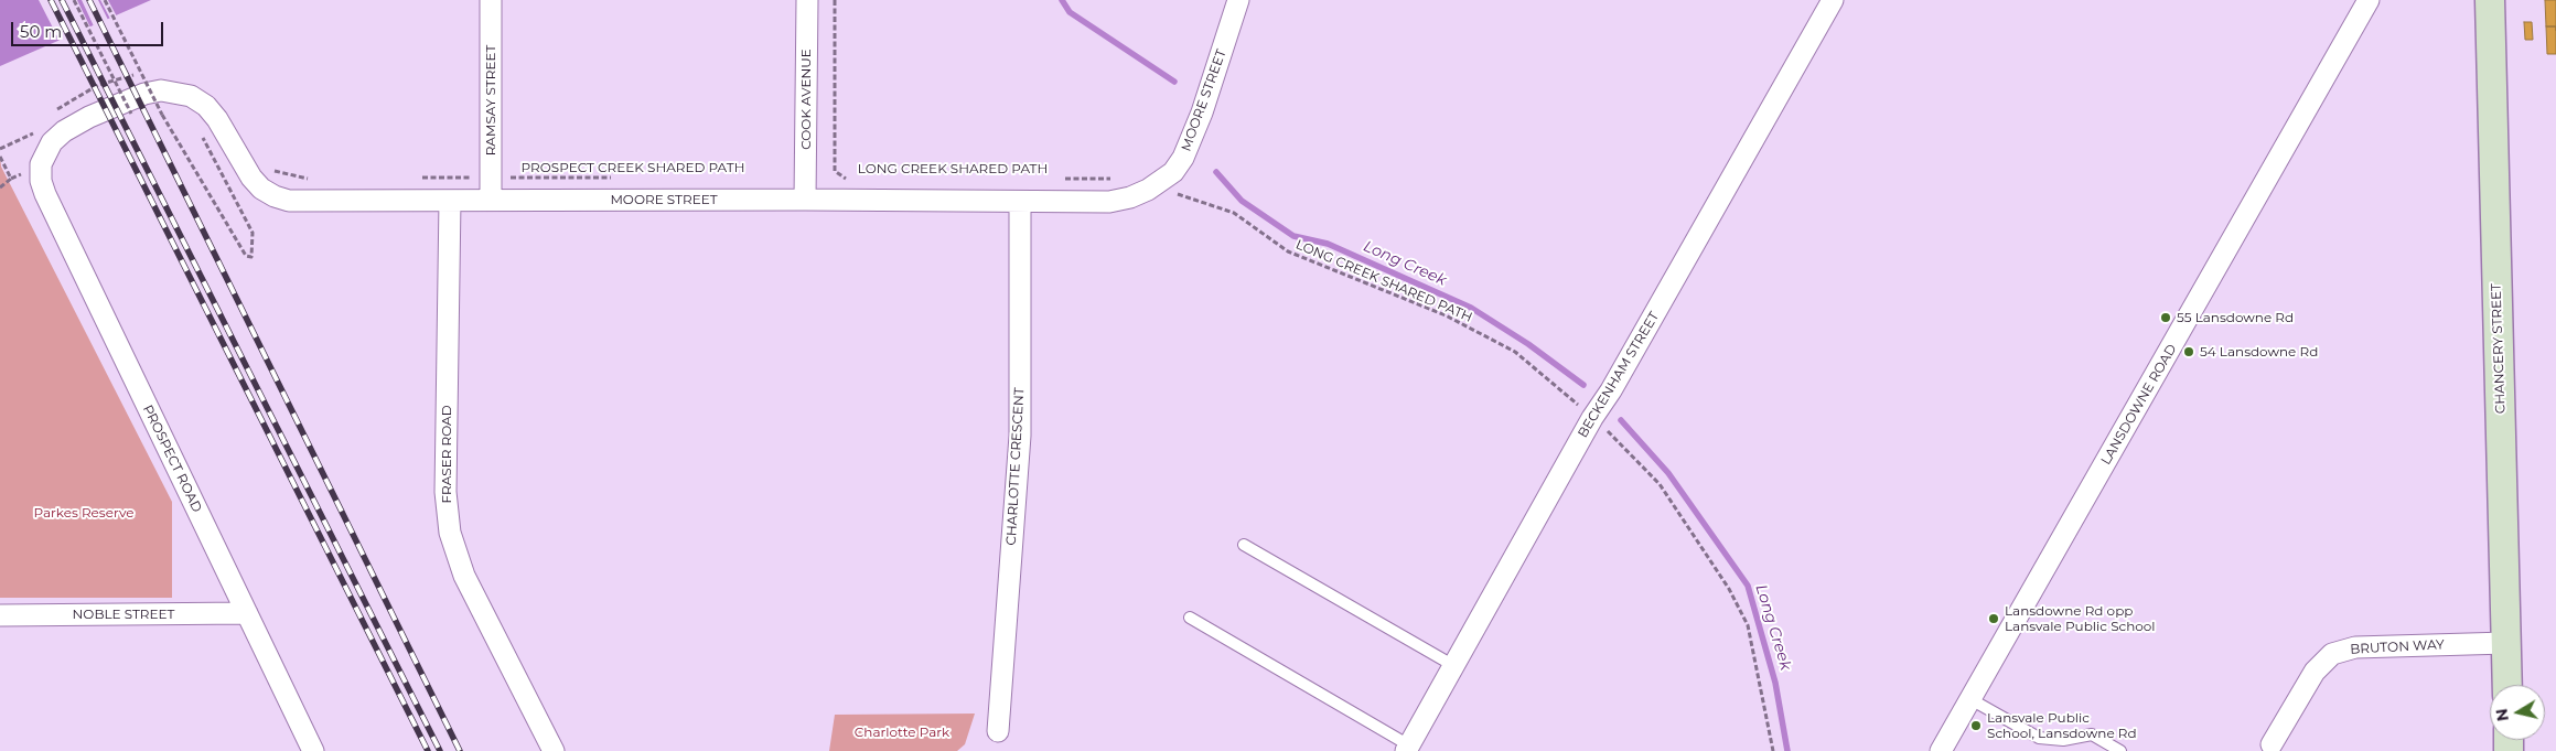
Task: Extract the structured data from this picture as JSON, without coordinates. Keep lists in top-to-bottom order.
{
  "streets": {
    "main road": ["CHANCERY STREET"],
    "street": [
      "COOK AVENUE",
      "RAMSAY STREET",
      "MOORE STREET",
      "BECKENHAM STREET",
      "LANSDOWNE ROAD",
      "FRASER ROAD",
      "PROSPECT ROAD",
      "CHARLOTTE CRESCENT",
      "NOBLE STREET",
      "BRUTON WAY"
    ],
    "path": ["PROSPECT CREEK SHARED PATH", "LONG CREEK SHARED PATH"]
  },
  "crossings": [
    ["COOK AVENUE", "MOORE STREET"],
    ["RAMSAY STREET", "MOORE STREET"],
    ["RAMSAY STREET", "PROSPECT CREEK SHARED PATH"],
    ["MOORE STREET", "FRASER ROAD"],
    ["MOORE STREET", "PROSPECT ROAD"],
    ["MOORE STREET", "CHARLOTTE CRESCENT"],
    ["CHANCERY STREET", "BRUTON WAY"],
    ["PROSPECT ROAD", "NOBLE STREET"]
  ],
  "water": ["Long Creek"],
  "parks": ["Parkes Reserve", "Charlotte Park"],
  "places": [
    "55 Lansdowne Rd",
    "54 Lansdowne Rd",
    "Lansdowne Rd opp Lansvale Public School",
    "Lansvale Public School, Lansdowne Rd"
  ],
  "scale_bar": "50 m",
  "north": "left"
}
